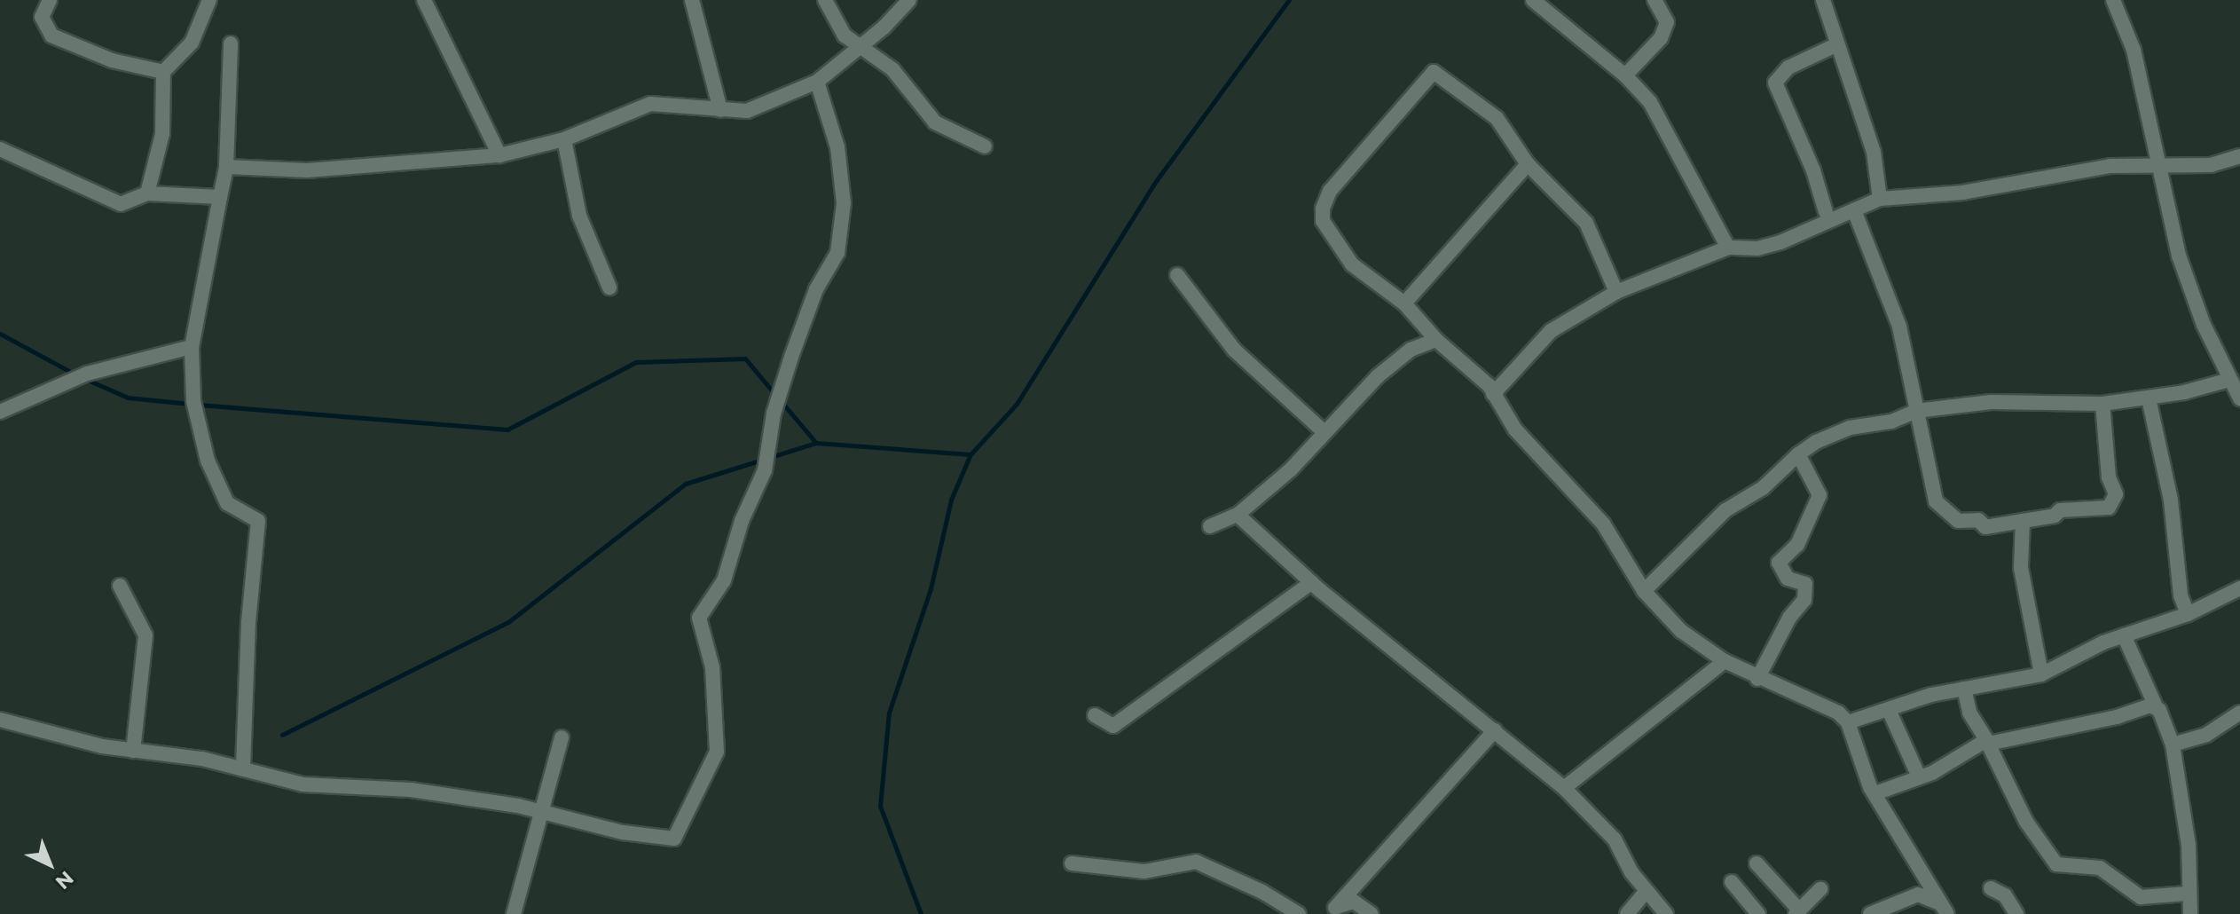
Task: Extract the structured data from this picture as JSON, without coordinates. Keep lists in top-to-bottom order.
{
  "north": "bottom right"
}
